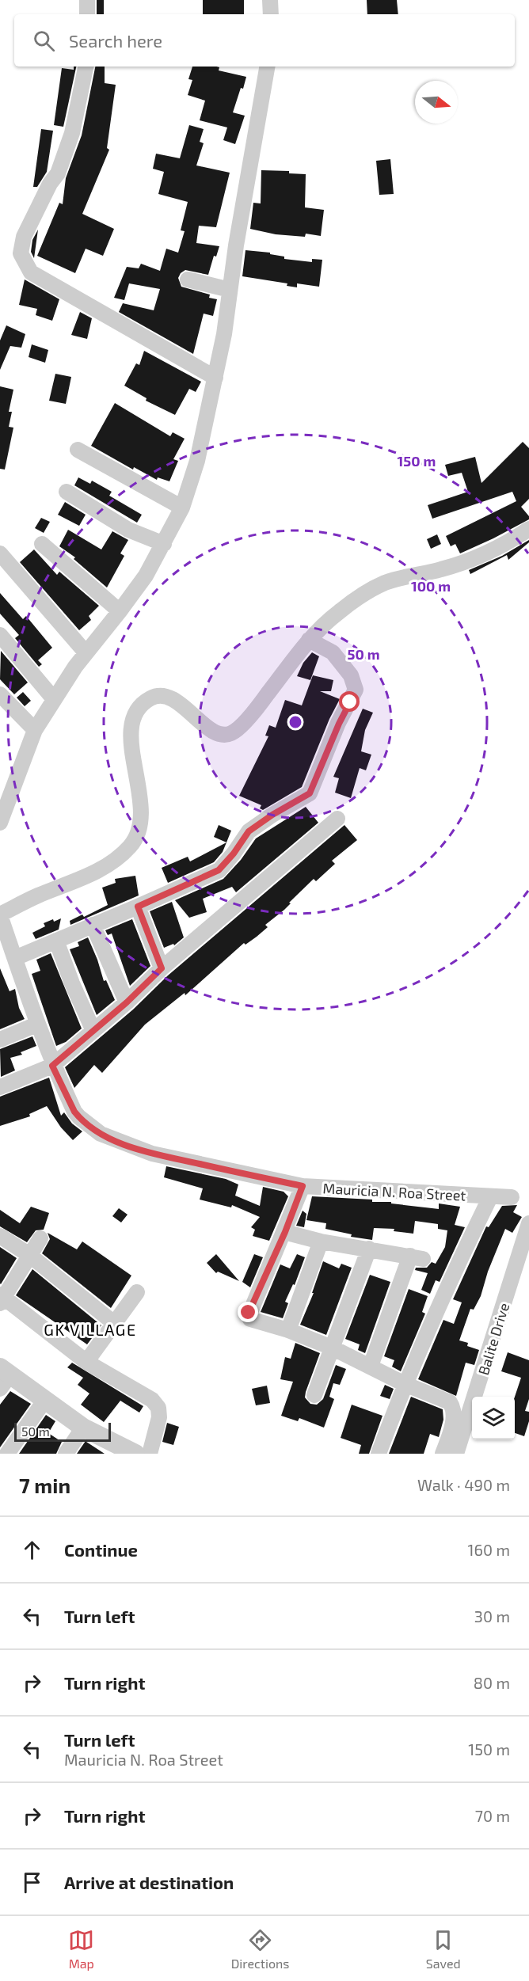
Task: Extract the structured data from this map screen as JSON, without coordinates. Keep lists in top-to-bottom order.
{
  "streets": {
    "street": ["Mauricia N. Roa Street", "Balite Drive"]
  },
  "districts": ["GK VILLAGE"],
  "scale_bar": "50 m",
  "north": "right",
  "page": {
    "search": "Search here",
    "scale": "50 m",
    "heading": ["7 min", "Walk · 490 m"],
    "list": [
      ["Continue", "160 m"],
      ["Turn left", "30 m"],
      ["Turn right", "80 m"],
      ["Turn left", "Mauricia N. Roa Street", "150 m"],
      ["Turn right", "70 m"],
      "Arrive at destination"
    ],
    "nav": ["Map", "Directions", "Saved"]
  },
  "rings": ["150 m", "100 m", "50 m"]
}
